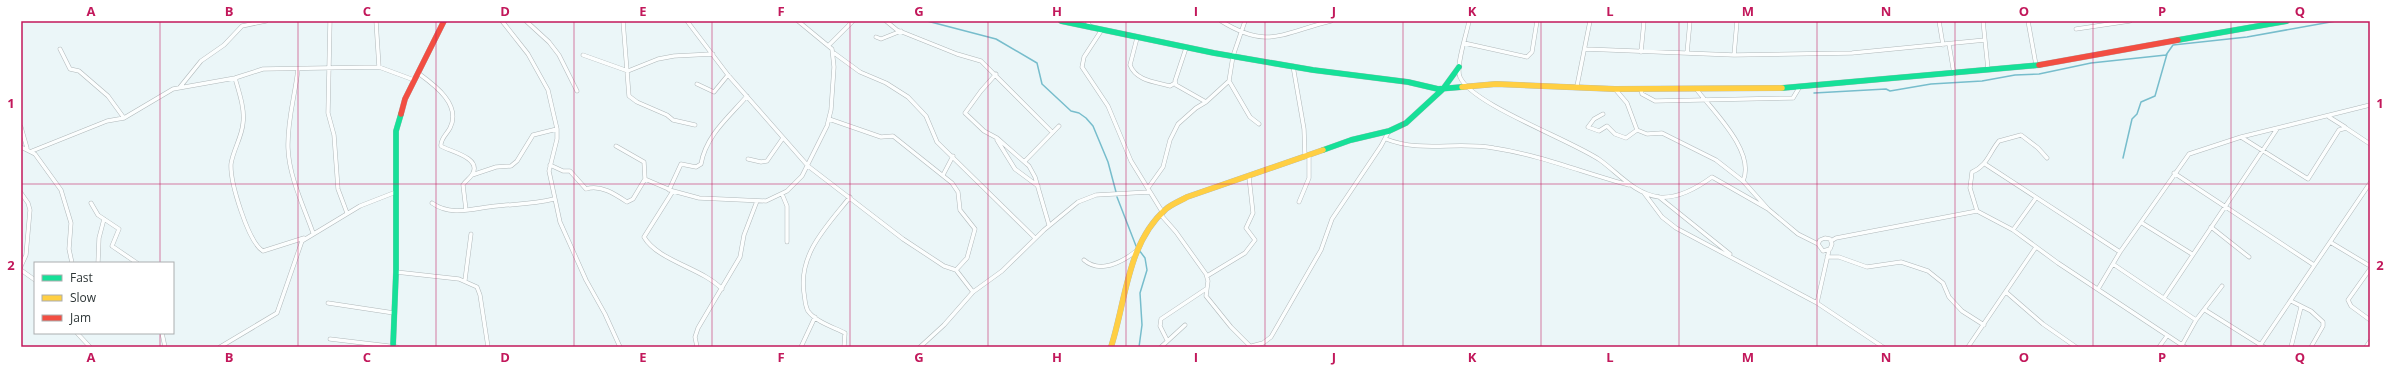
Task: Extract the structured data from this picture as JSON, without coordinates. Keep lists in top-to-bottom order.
{
  "legend": ["Fast", "Slow", "Jam"],
  "grid": {
    "columns": [
      "A",
      "B",
      "C",
      "D",
      "E",
      "F",
      "G",
      "H",
      "I",
      "J",
      "K",
      "L",
      "M",
      "N",
      "O",
      "P",
      "Q"
    ],
    "rows": ["1", "2"]
  }
}
